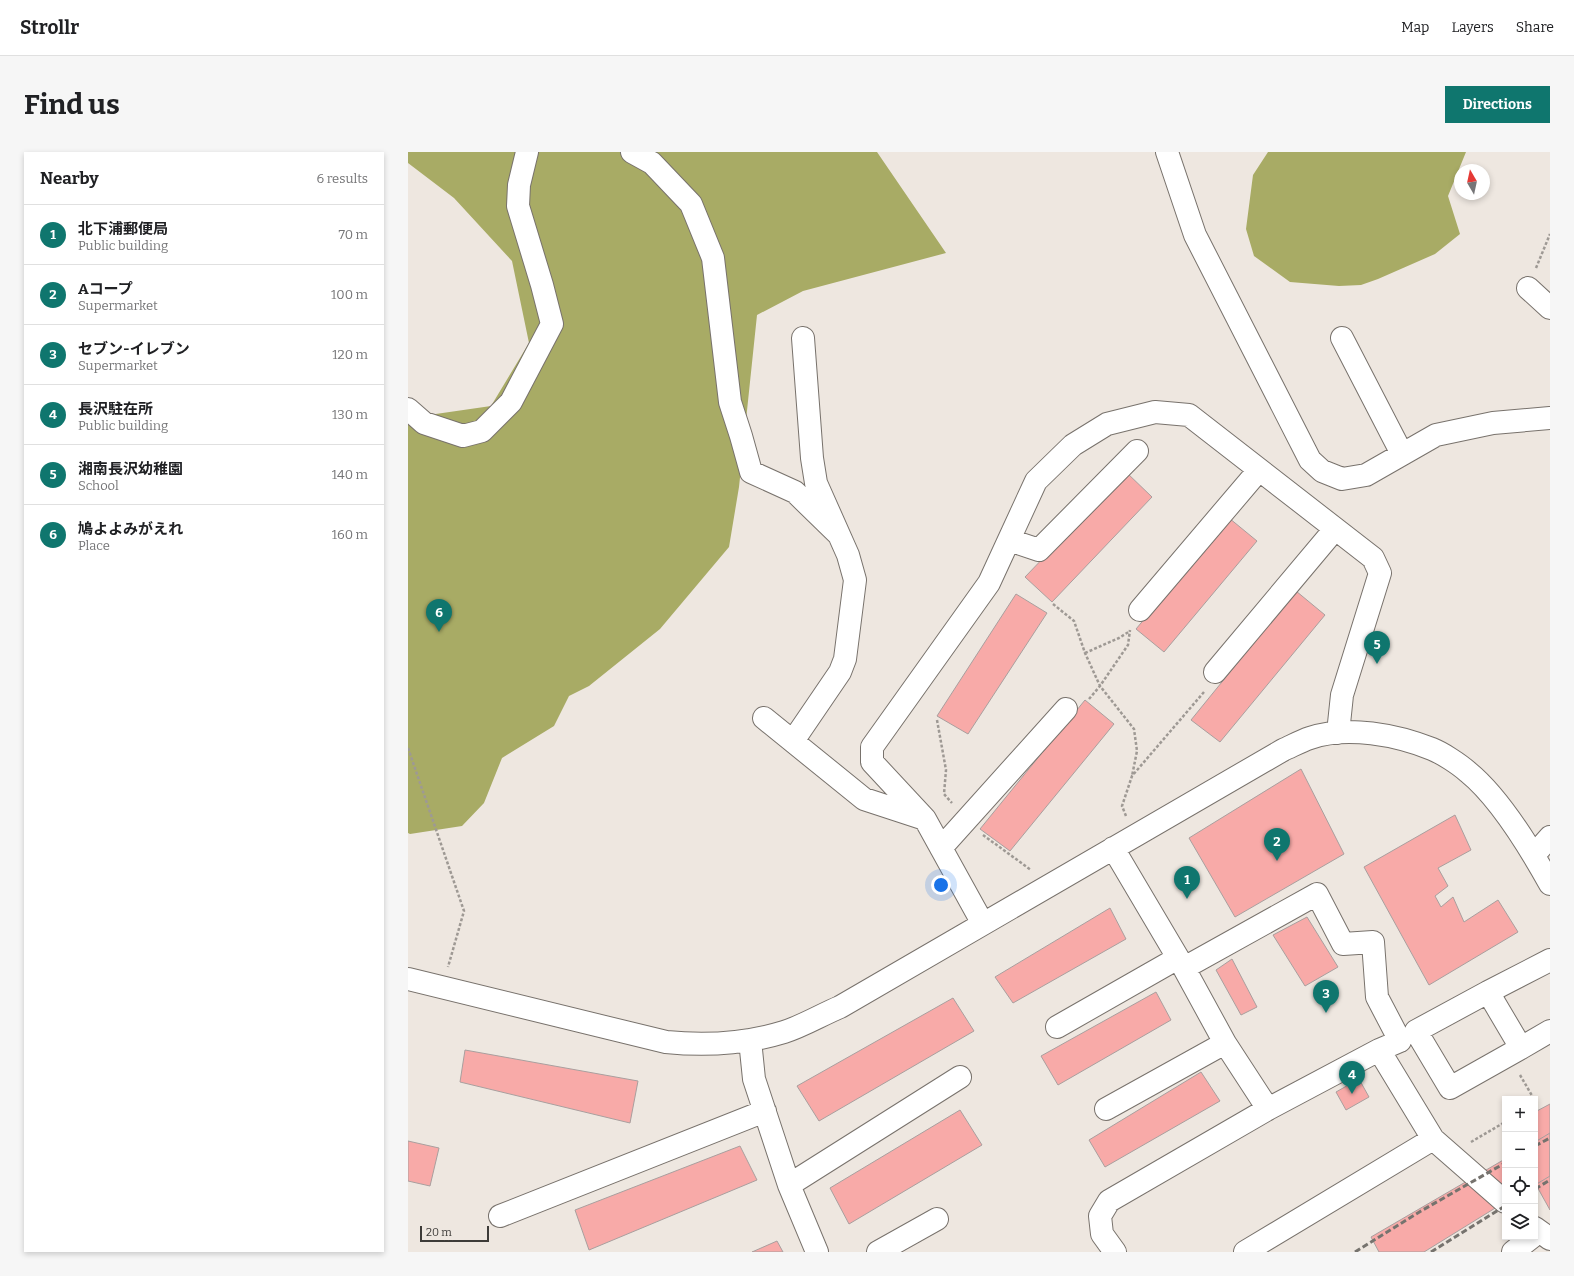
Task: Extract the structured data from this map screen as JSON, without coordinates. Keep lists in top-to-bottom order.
{
  "scale_bar": "20 m",
  "north": "top",
  "page": {
    "header": "Strollr",
    "nav": ["Map", "Layers", "Share"],
    "buttons": "Directions",
    "title": "Find us",
    "heading": ["Nearby", "6 results"],
    "list": [
      {
        "mark": "1",
        "name": "北下浦郵便局",
        "note": "Public building",
        "value": "70 m"
      },
      {
        "mark": "2",
        "name": "Aコープ",
        "note": "Supermarket",
        "value": "100 m"
      },
      {
        "mark": "3",
        "name": "セブン-イレブン",
        "note": "Supermarket",
        "value": "120 m"
      },
      {
        "mark": "4",
        "name": "長沢駐在所",
        "note": "Public building",
        "value": "130 m"
      },
      {
        "mark": "5",
        "name": "湘南長沢幼稚園",
        "note": "School",
        "value": "140 m"
      },
      {
        "mark": "6",
        "name": "鳩よよみがえれ",
        "note": "Place",
        "value": "160 m"
      }
    ],
    "pins": [
      "6",
      "5",
      "2",
      "1",
      "3",
      "4"
    ],
    "map_buttons": ["+", "−"],
    "scale": "20 m"
  }
}
